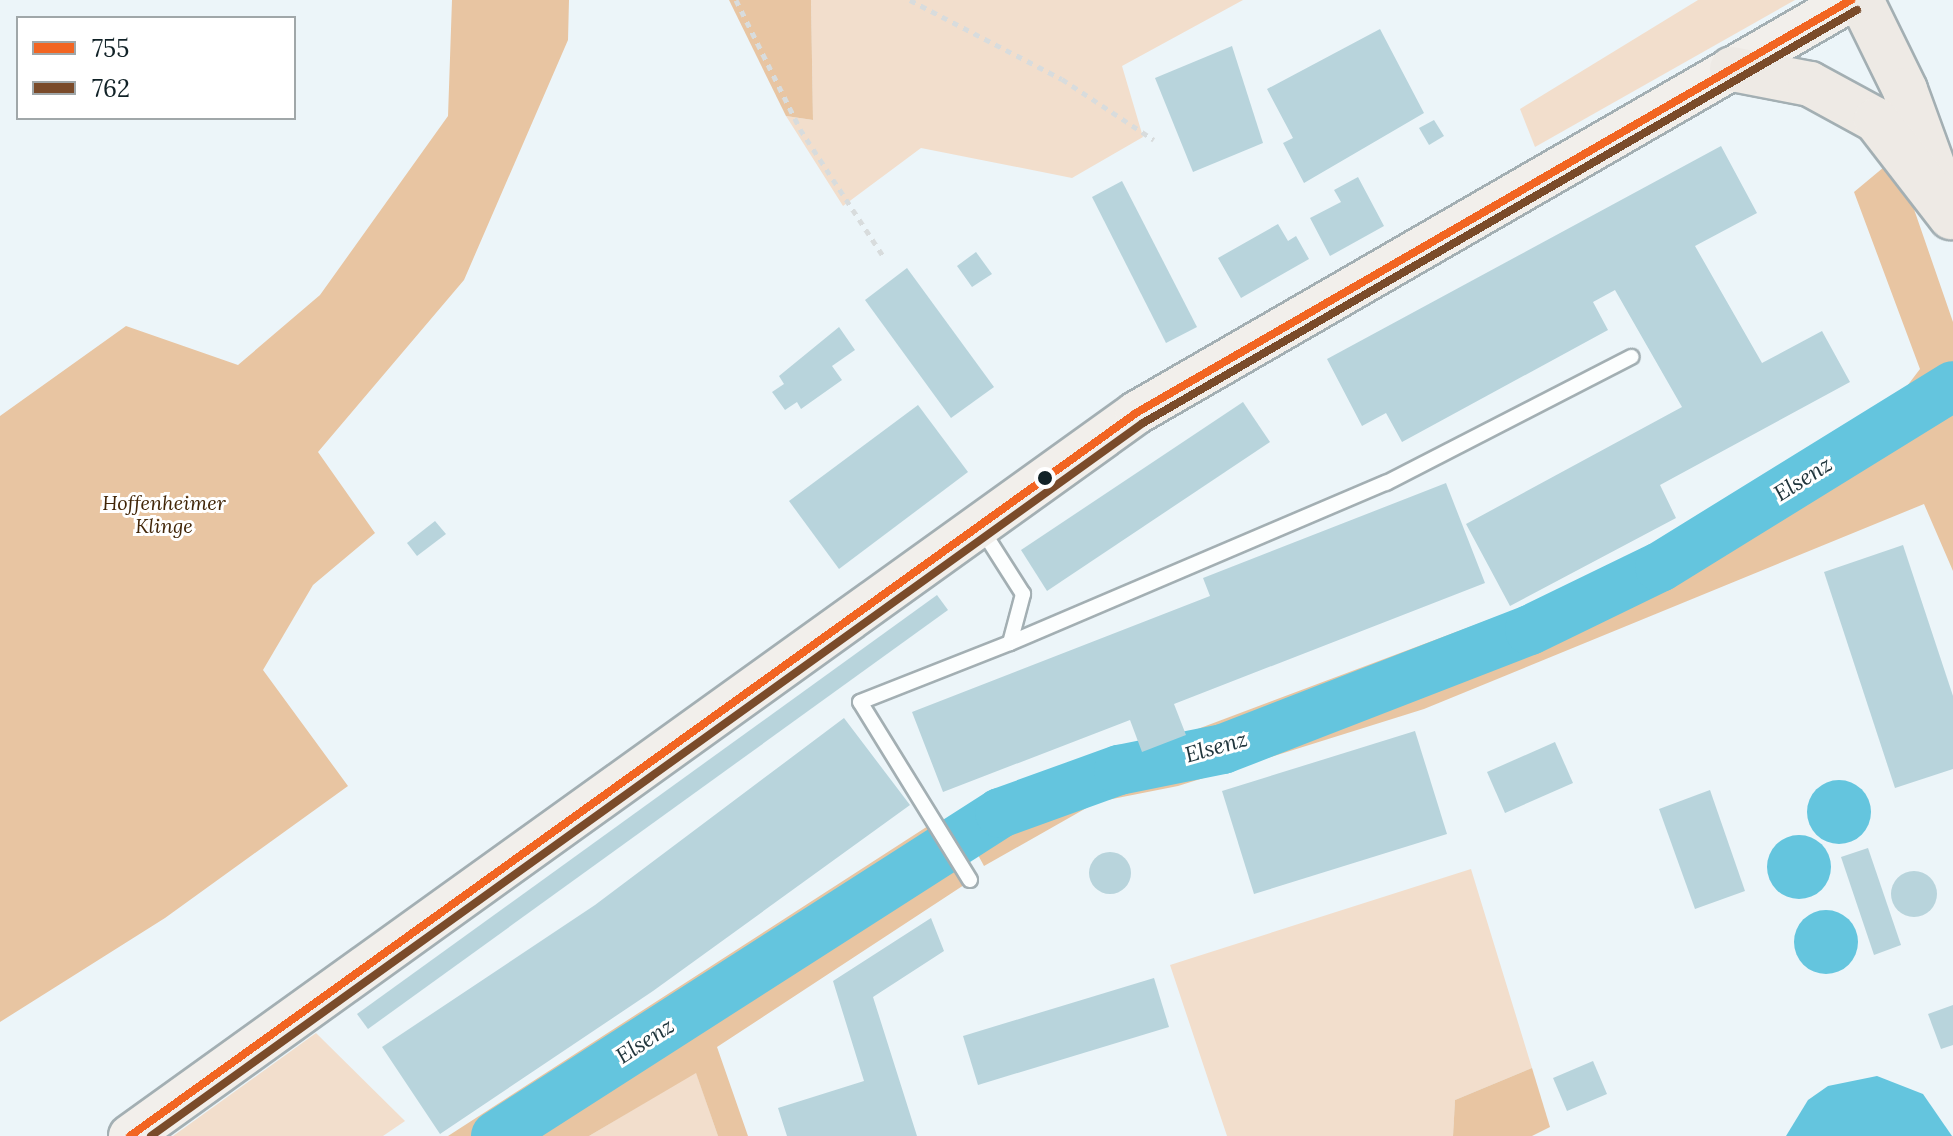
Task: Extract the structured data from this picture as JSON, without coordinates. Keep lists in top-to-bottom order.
{
  "water": ["Elsenz"],
  "parks": ["Hoffenheimer Klinge"],
  "lines": ["transit line 755", "transit line 762"],
  "legend": ["755", "762"]
}
